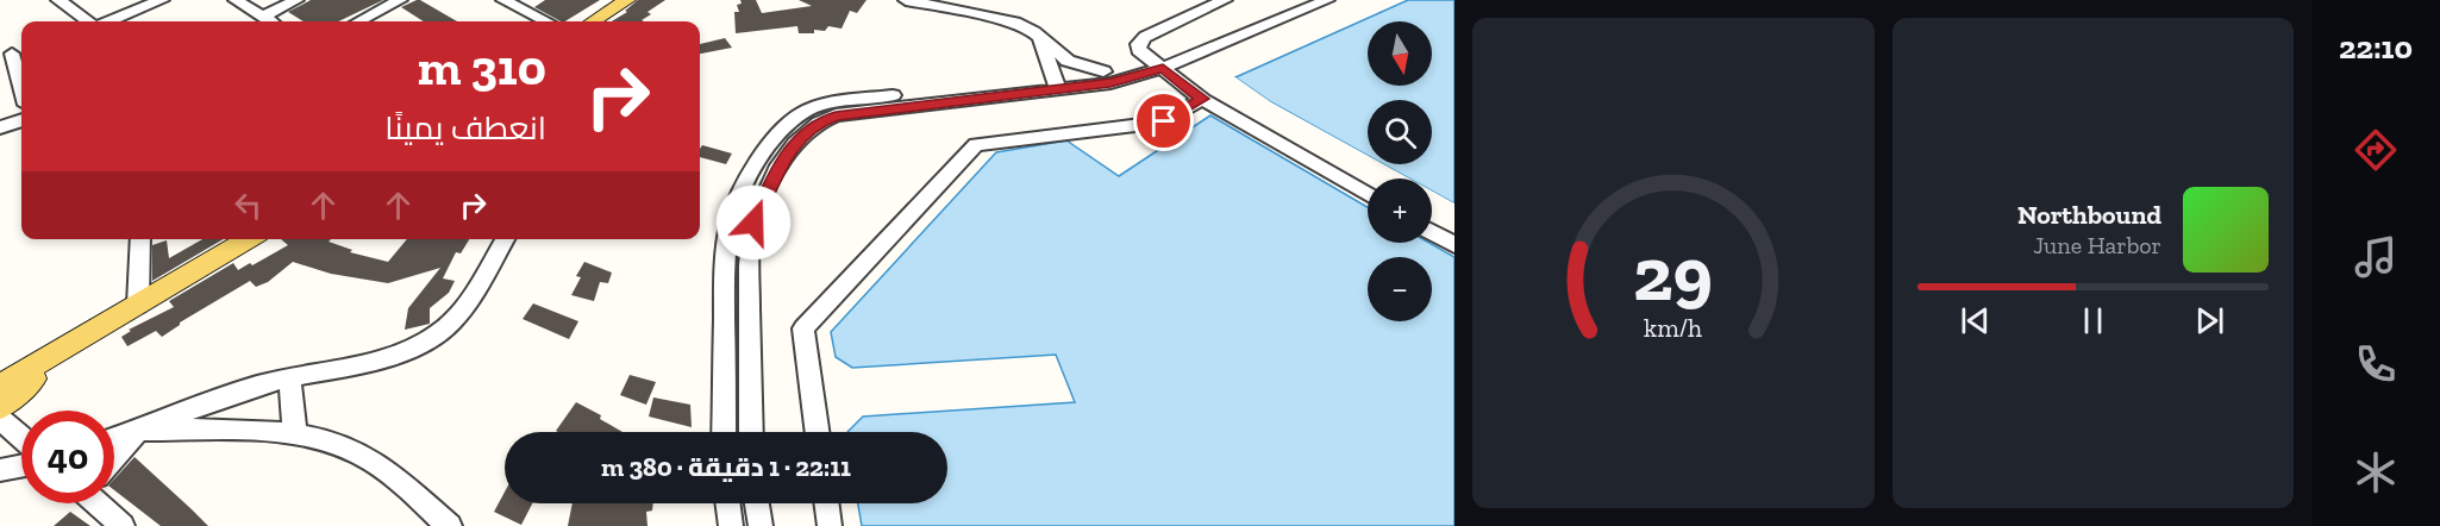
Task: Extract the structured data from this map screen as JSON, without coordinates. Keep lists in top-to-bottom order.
{
  "north": "bottom",
  "page": {
    "tabs": "22:10",
    "map_buttons": ["+", "−"],
    "turn": ["310 m", "انعطف يمينًا"],
    "song": ["Northbound", "June Harbor"],
    "limit": "40",
    "trip": "22:11 · 1 دقيقة · 380 m",
    "gauge": ["29", "km/h"]
  }
}
